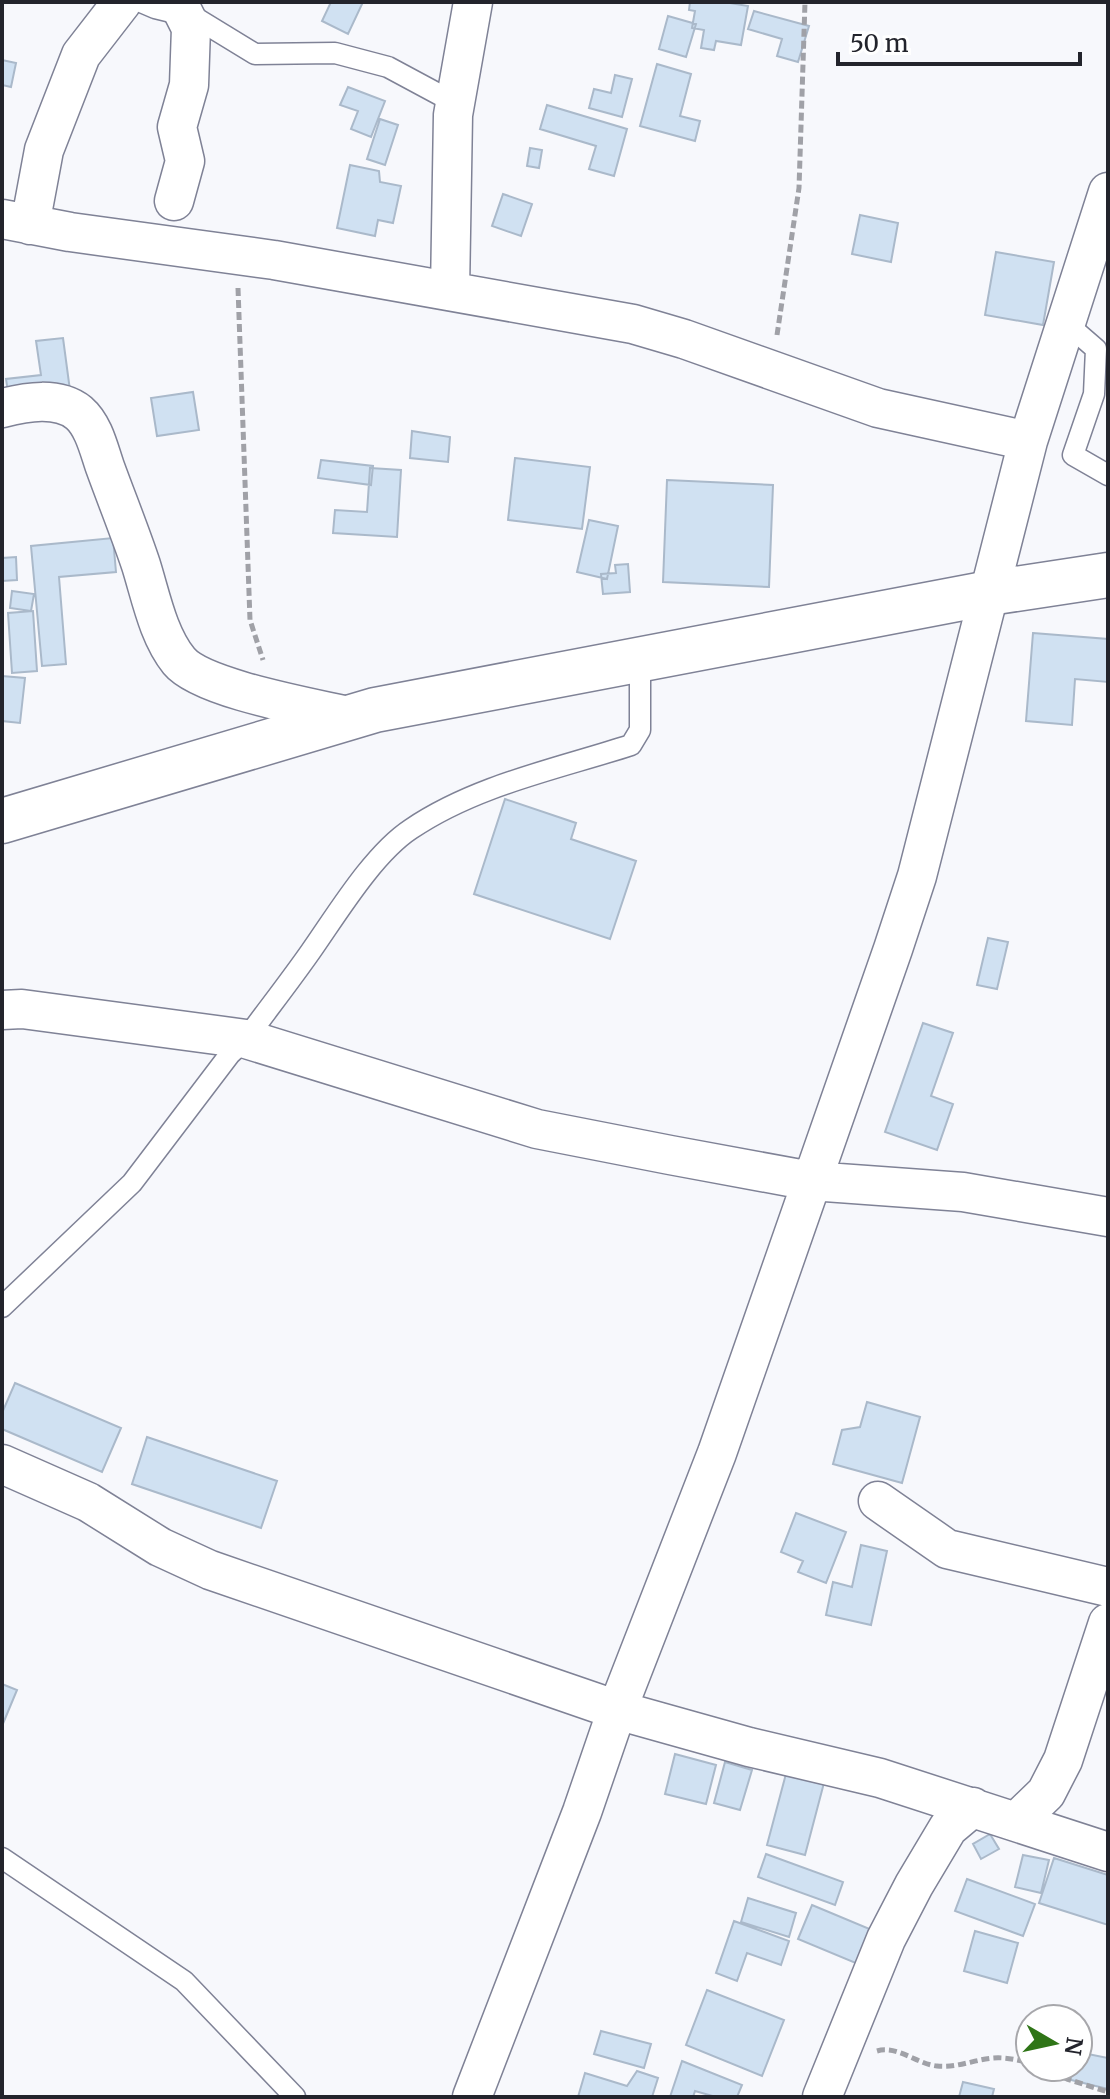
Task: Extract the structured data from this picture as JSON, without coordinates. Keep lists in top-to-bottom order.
{
  "scale_bar": "50 m",
  "north": "right"
}
